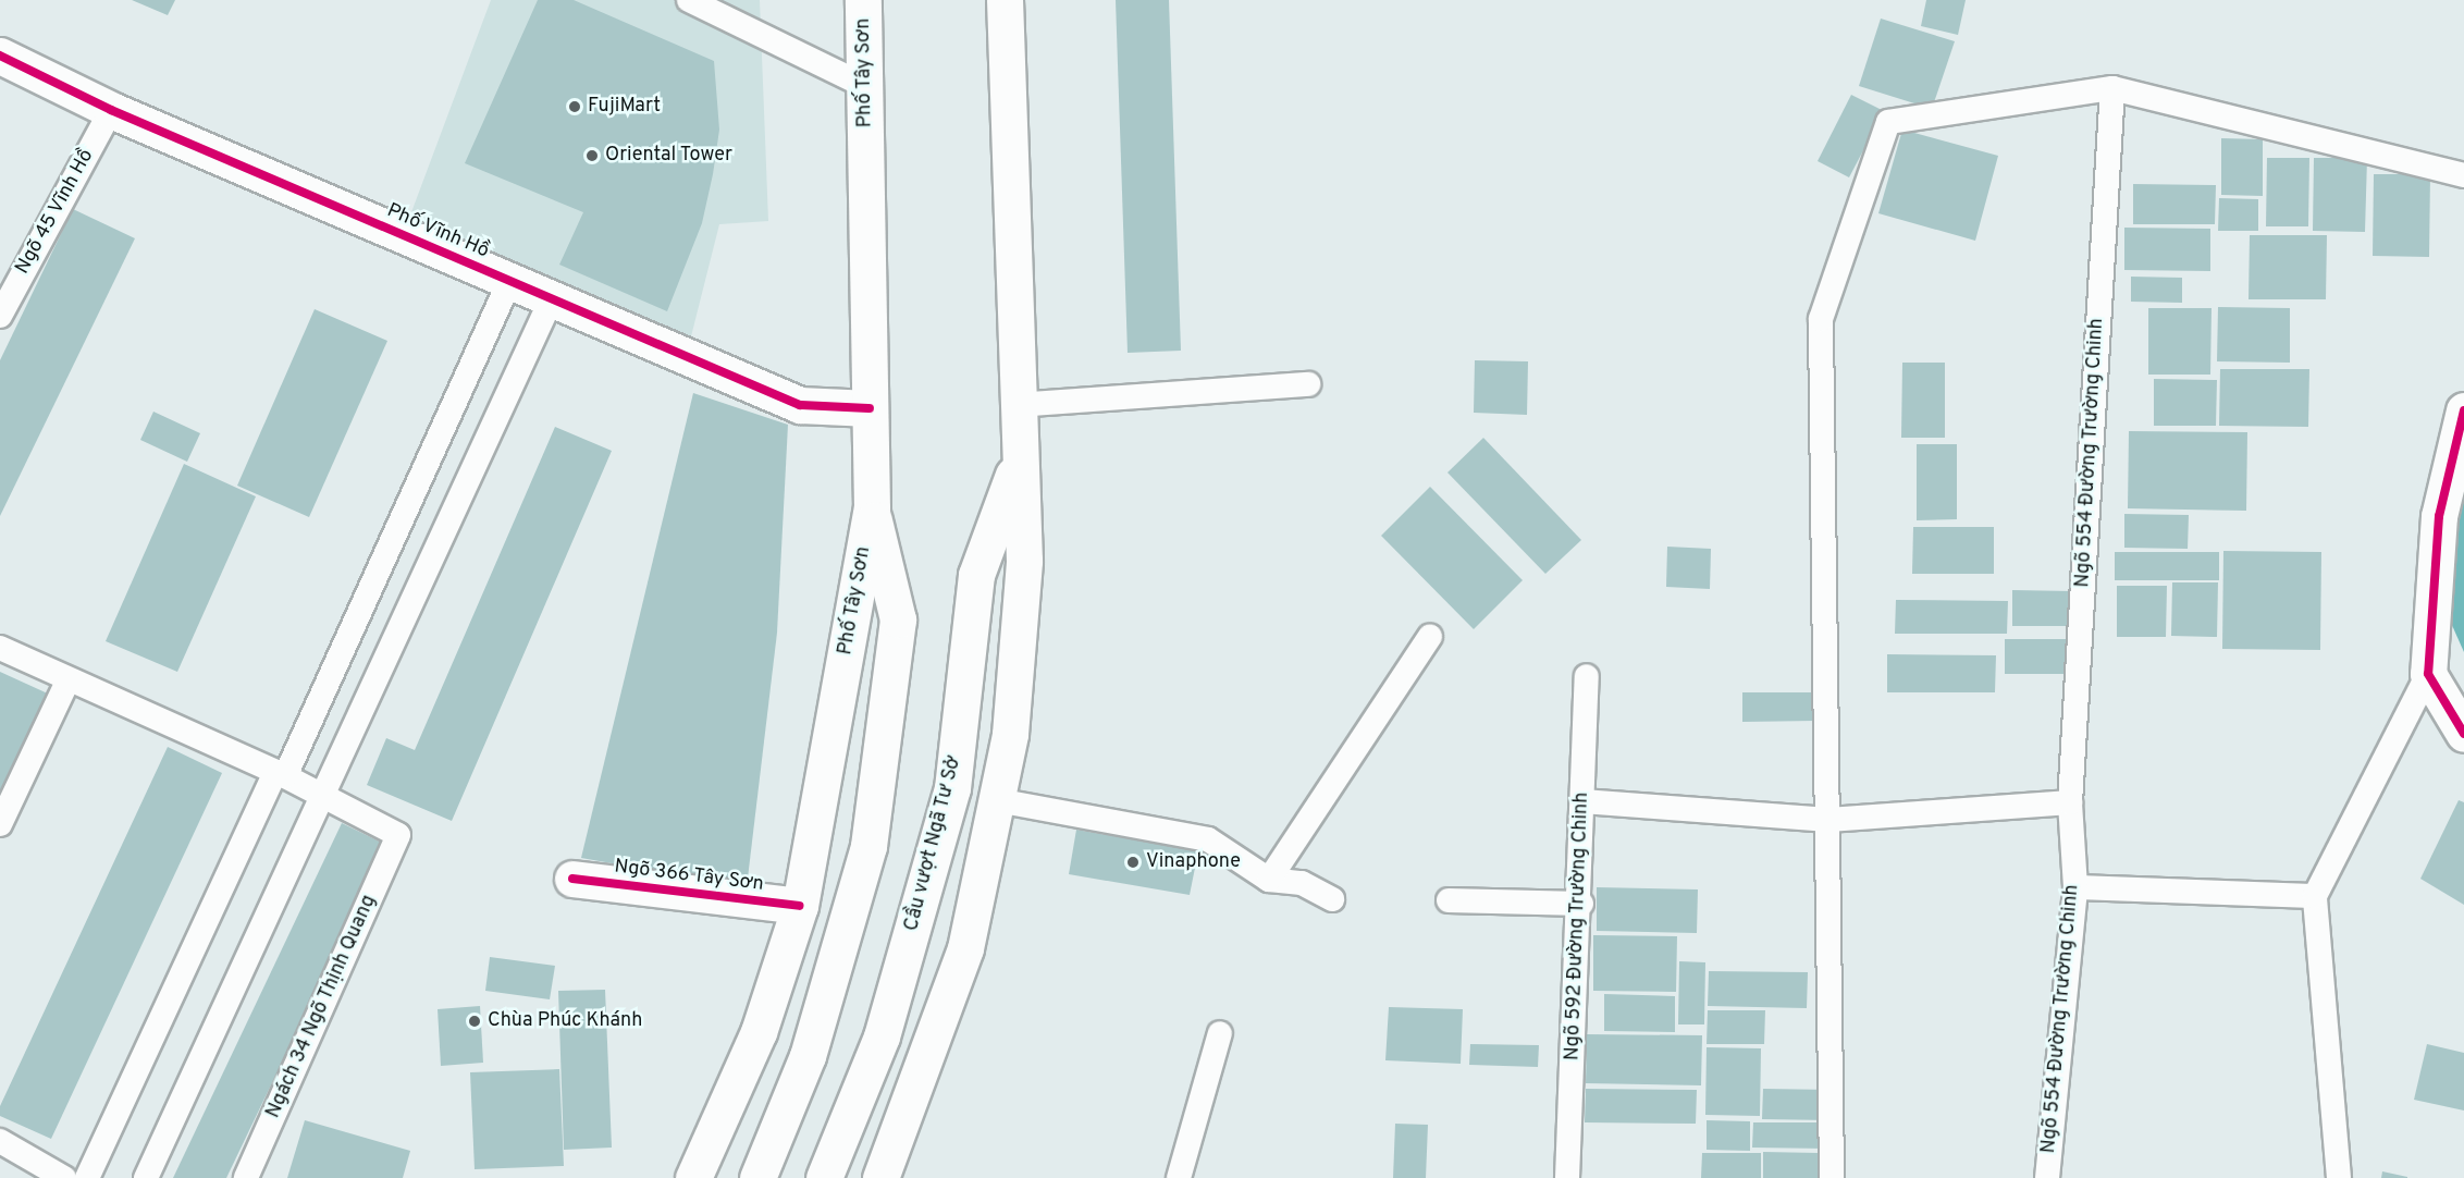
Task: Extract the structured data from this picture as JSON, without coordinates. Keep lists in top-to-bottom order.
{
  "streets": {
    "main road": [
      "Phố Tây Sơn",
      "Phố Vĩnh Hồ",
      "Cầu vượt Ngã Tư Sở",
      "Ngõ 366 Tây Sơn"
    ],
    "lane": [
      "Ngõ 45 Vĩnh Hồ",
      "Ngõ 554 Đường Trường Chinh",
      "Ngõ 592 Đường Trường Chinh",
      "Ngách 34 Ngõ Thịnh Quang"
    ]
  },
  "crossings": [
    ["Phố Tây Sơn", "Phố Vĩnh Hồ"],
    ["Phố Tây Sơn", "Ngõ 366 Tây Sơn"],
    ["Ngõ 45 Vĩnh Hồ", "Phố Vĩnh Hồ"]
  ],
  "places": [
    "FujiMart",
    "Oriental Tower",
    "Vinaphone",
    "Chùa Phúc Khánh"
  ]
}
